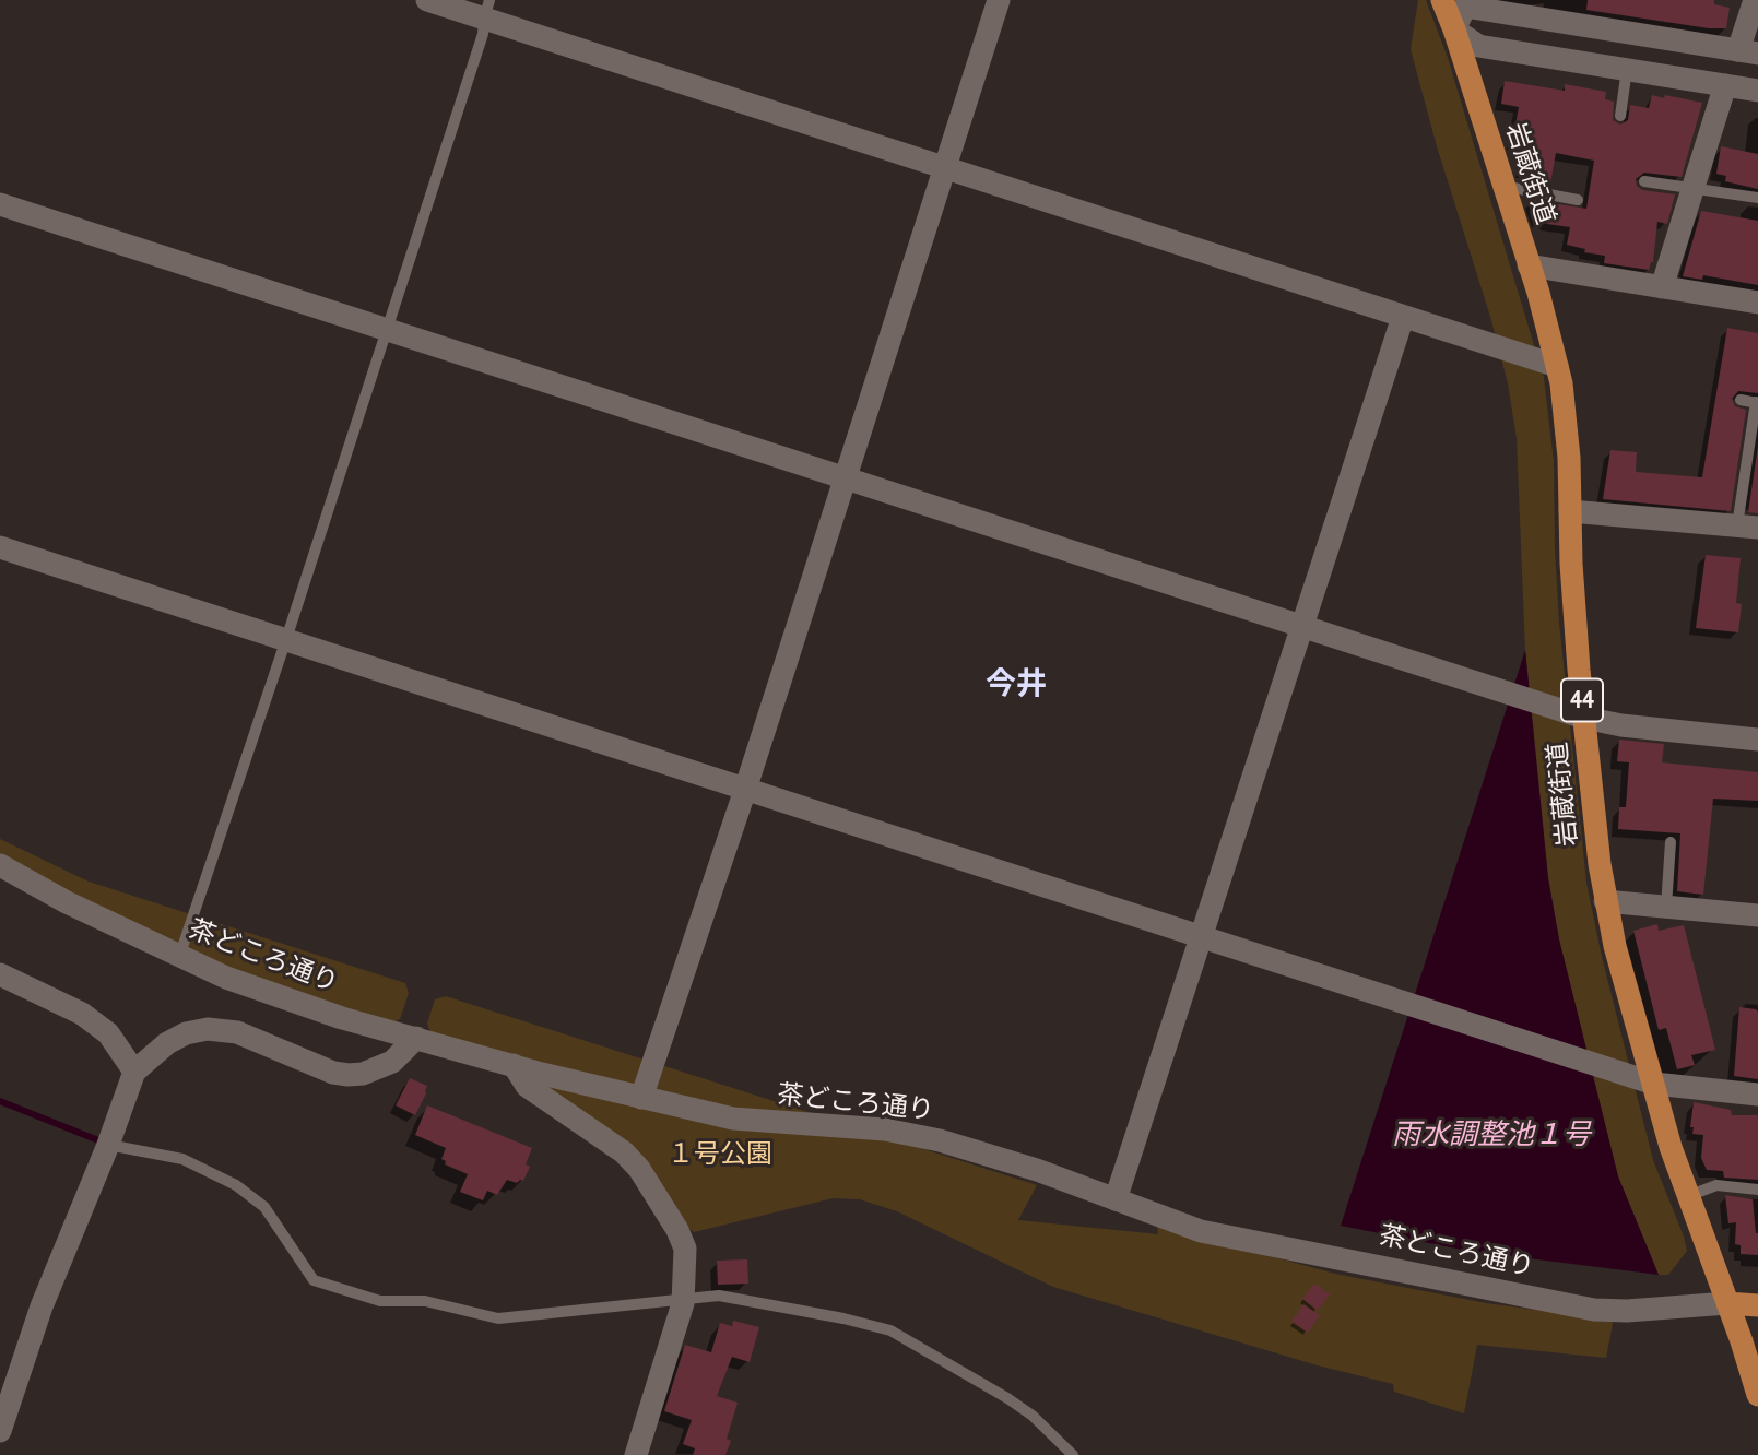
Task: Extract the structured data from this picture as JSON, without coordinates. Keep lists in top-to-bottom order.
{
  "streets": {
    "main road": ["岩蔵街道", "44"],
    "street": ["茶どころ通り"]
  },
  "crossings": [
    ["岩蔵街道", "茶どころ通り"]
  ],
  "districts": ["今井"],
  "water": ["雨水調整池１号"],
  "parks": ["１号公園"]
}
